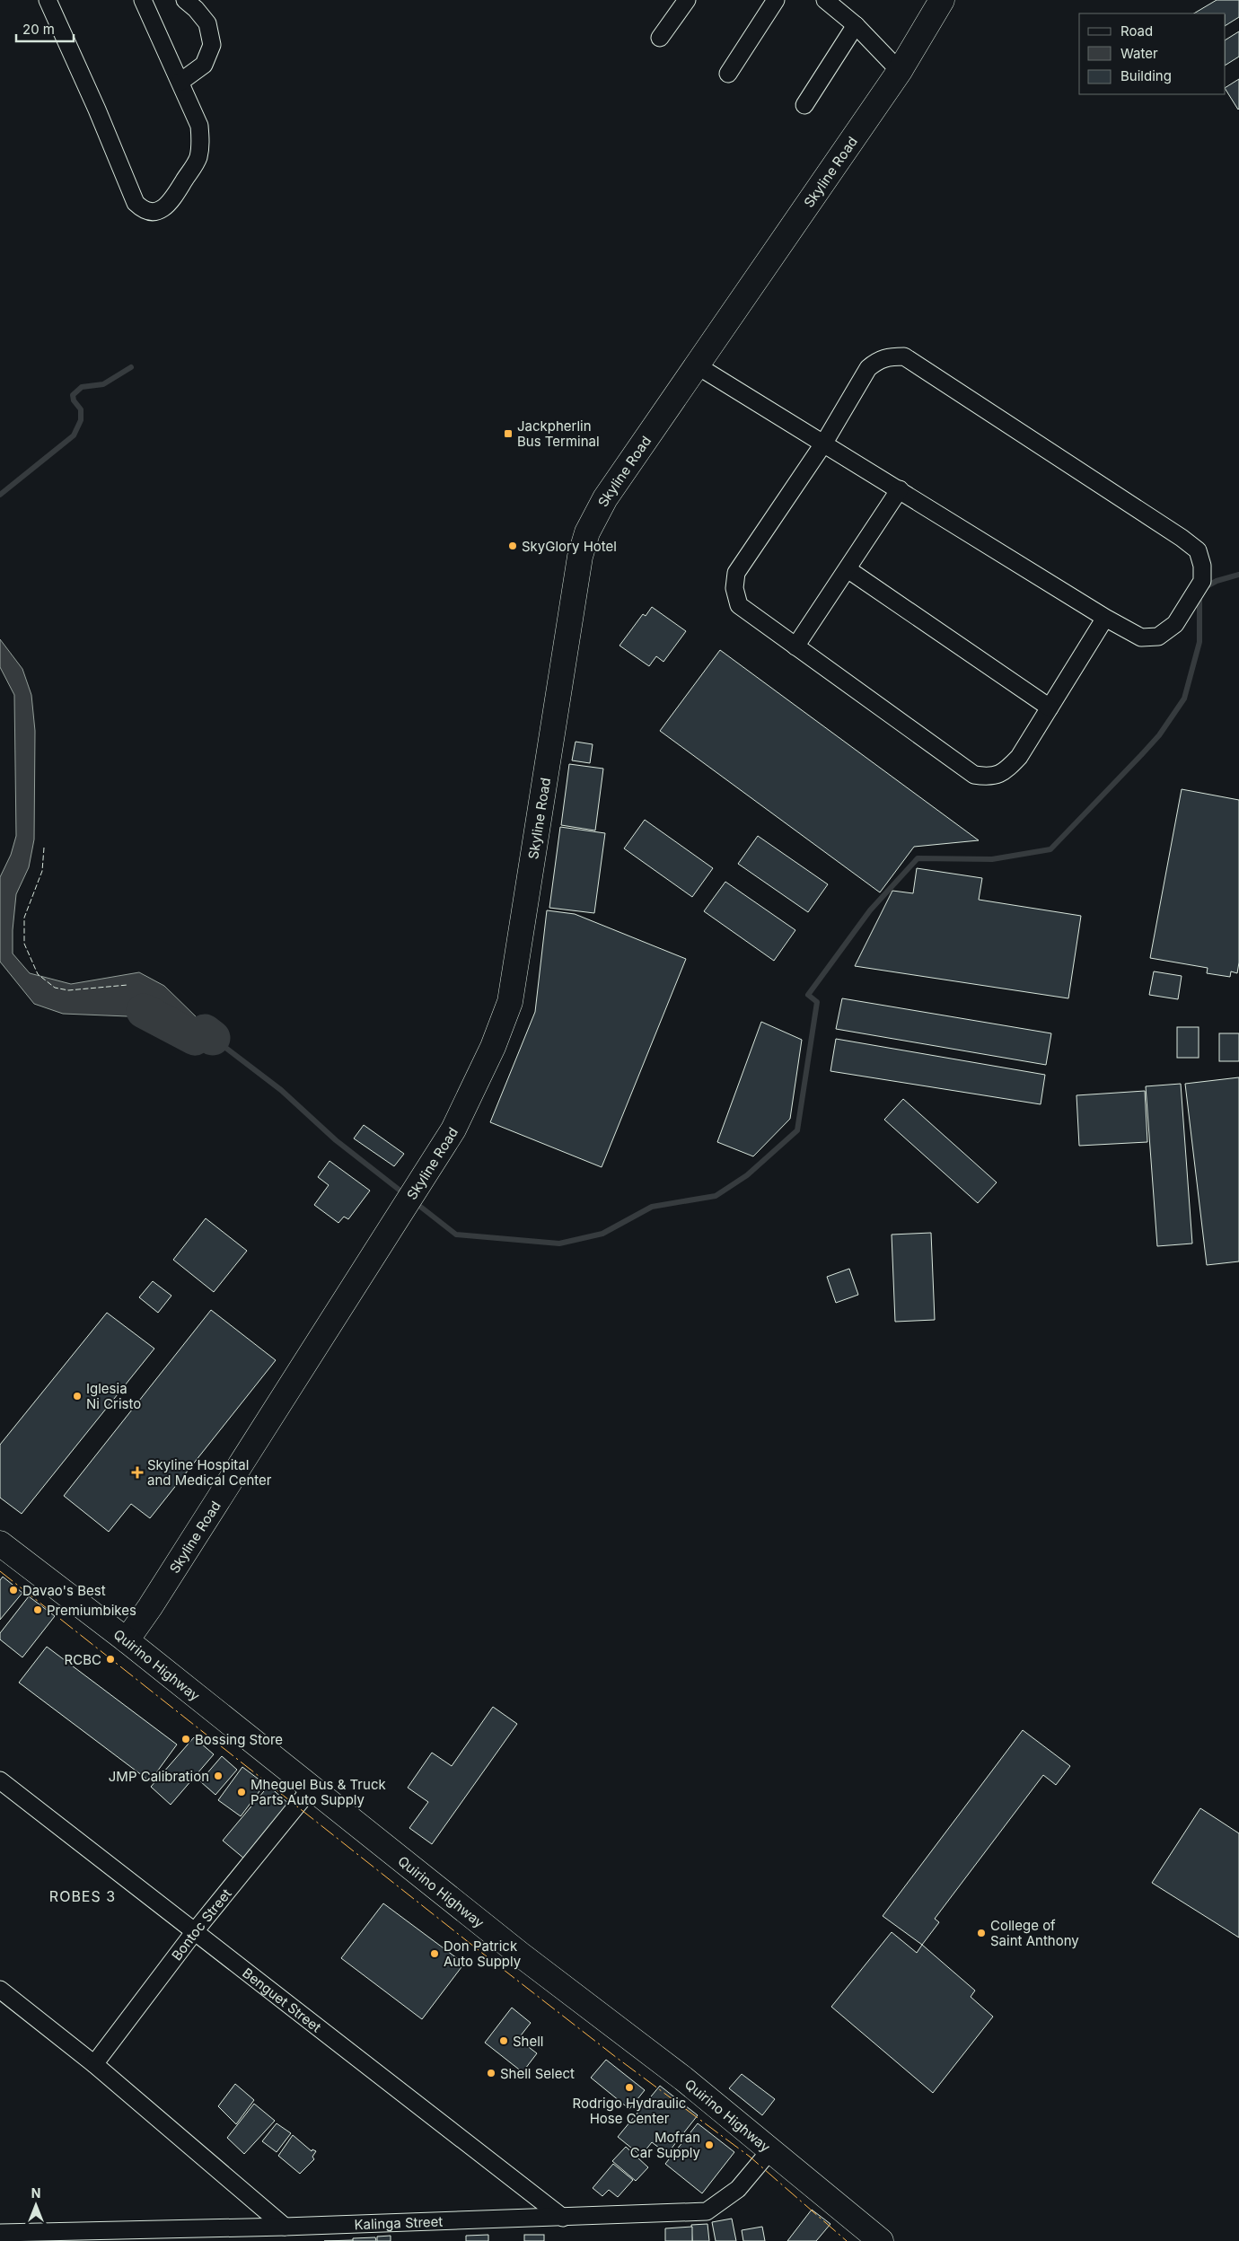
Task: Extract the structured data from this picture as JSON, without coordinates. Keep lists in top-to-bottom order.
{
  "streets": {
    "main road": ["Skyline Road", "Quirino Highway"],
    "street": ["Bontoc Street", "Benguet Street", "Kalinga Street"]
  },
  "crossings": [
    ["Skyline Road", "Quirino Highway"],
    ["Quirino Highway", "Bontoc Street"],
    ["Quirino Highway", "Kalinga Street"],
    ["Bontoc Street", "Benguet Street"],
    ["Benguet Street", "Kalinga Street"]
  ],
  "districts": ["ROBES 3"],
  "places": {
    "transit": ["Jackpherlin Bus Terminal"],
    "other": [
      "SkyGlory Hotel",
      "Iglesia Ni Cristo",
      "Davao's Best",
      "Premiumbikes",
      "RCBC",
      "Bossing Store",
      "JMP Calibration",
      "Mheguel Bus & Truck Parts Auto Supply",
      "College of Saint Anthony",
      "Don Patrick Auto Supply",
      "Shell",
      "Shell Select",
      "Rodrigo Hydraulic Hose Center",
      "Mofran Car Supply"
    ],
    "health": ["Skyline Hospital and Medical Center"]
  },
  "legend": ["Road", "Water", "Building"],
  "scale_bar": "20 m",
  "north": "top"
}
